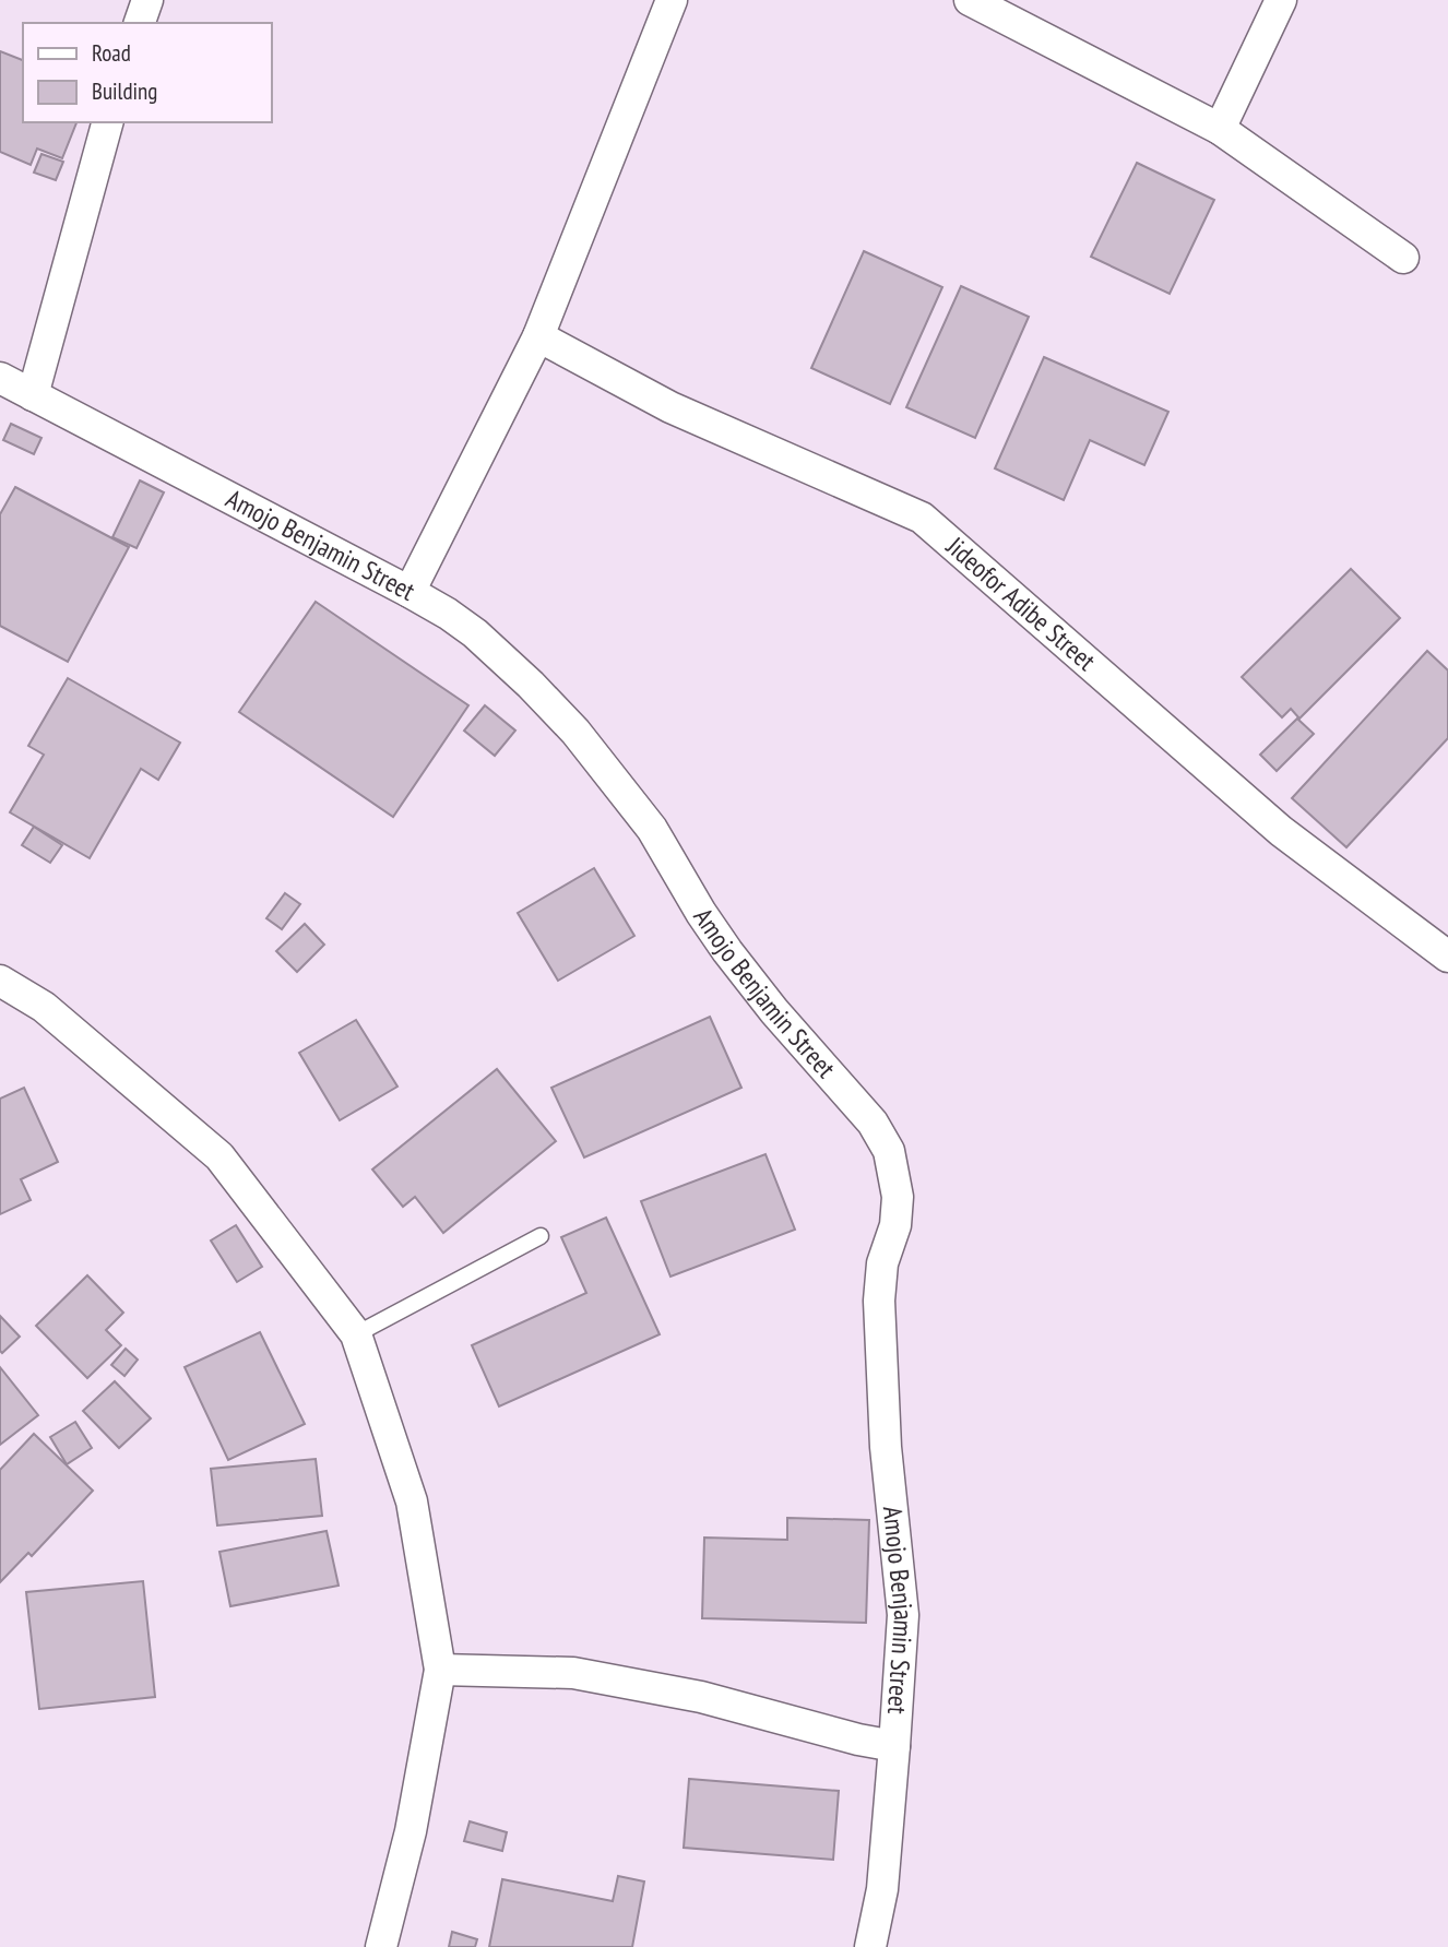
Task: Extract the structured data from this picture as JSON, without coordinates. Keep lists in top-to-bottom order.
{
  "streets": {
    "street": ["Amojo Benjamin Street", "Jideofor Adibe Street"]
  },
  "legend": ["Road", "Building"]
}
